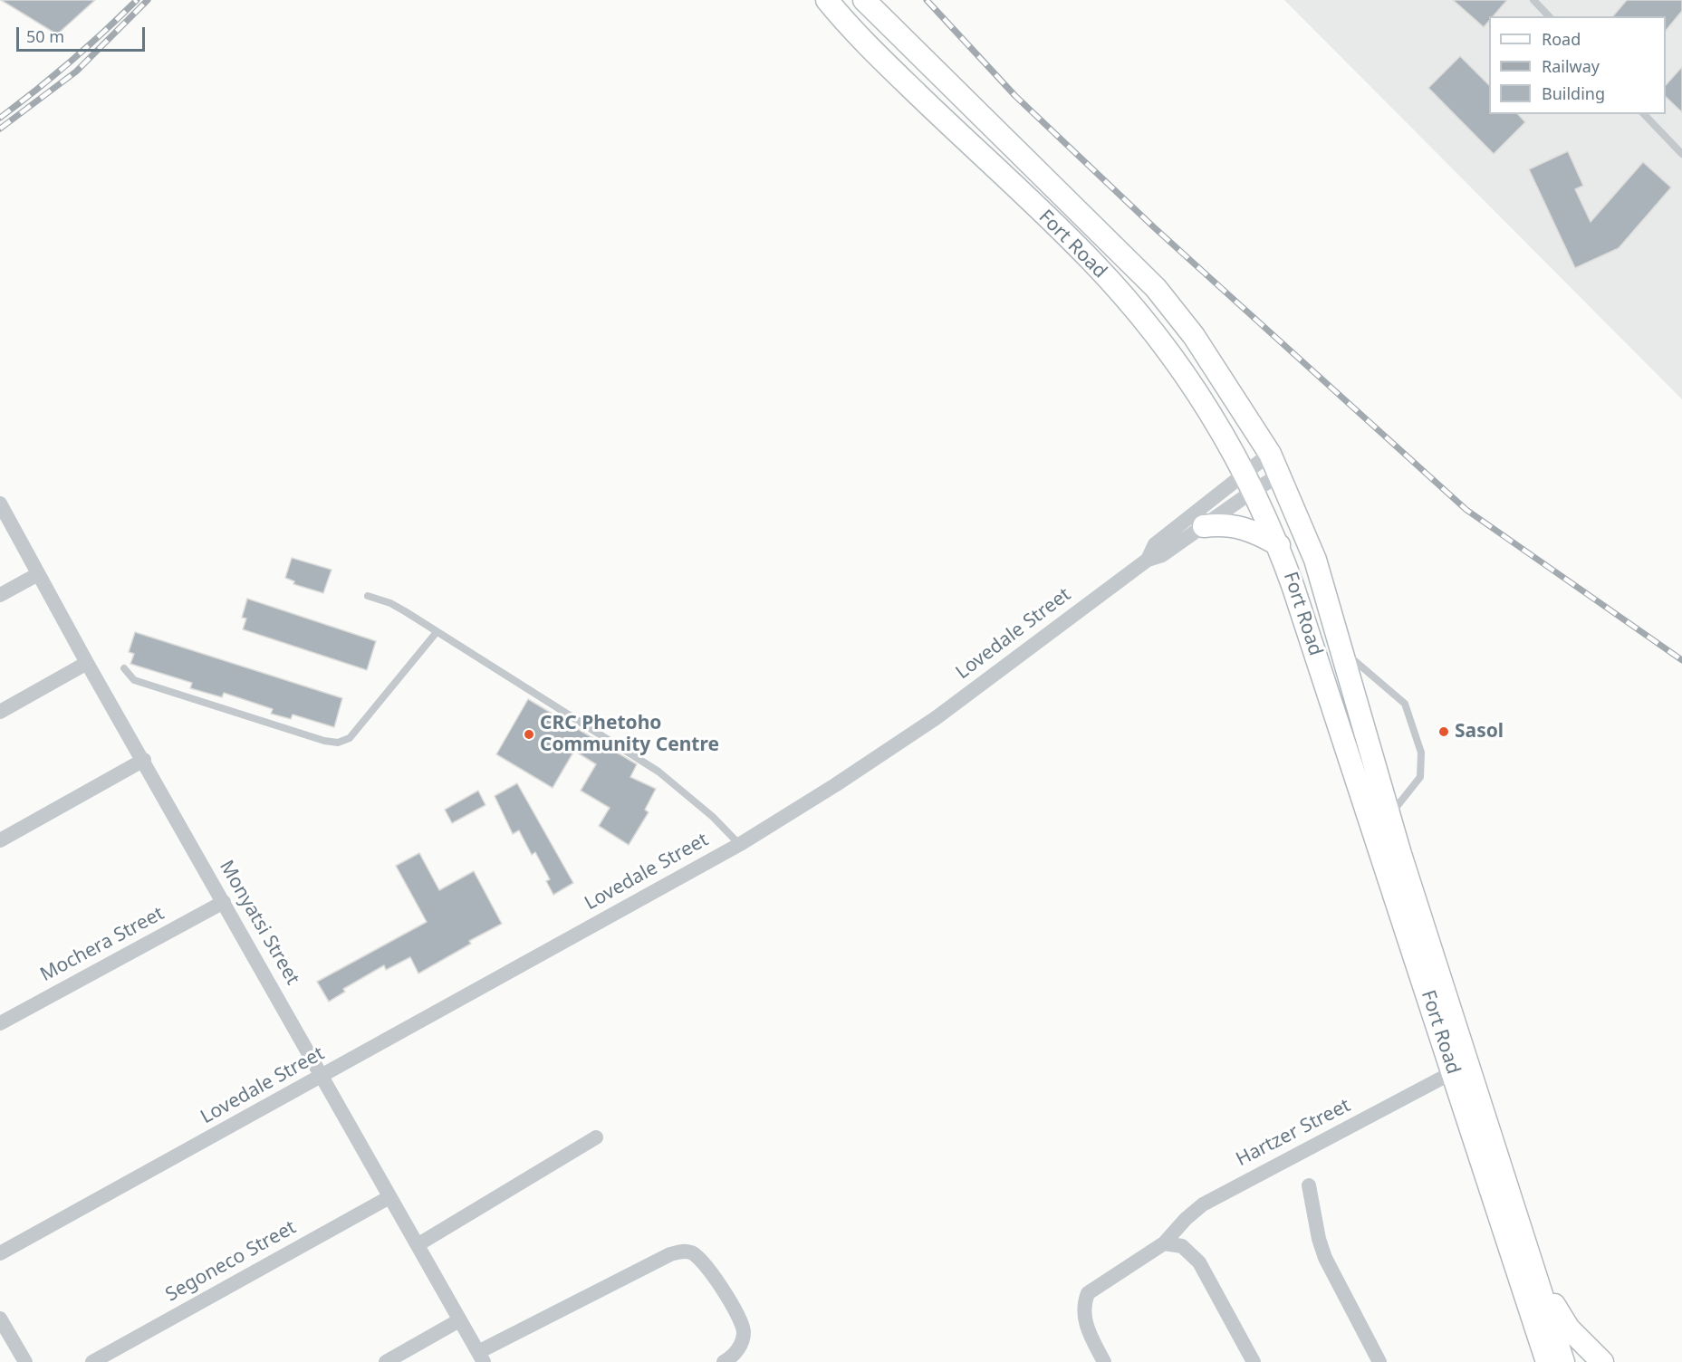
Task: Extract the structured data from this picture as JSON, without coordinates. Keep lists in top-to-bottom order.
{
  "streets": {
    "main road": ["Fort Road"],
    "street": [
      "Lovedale Street",
      "Monyatsi Street",
      "Mochera Street",
      "Hartzer Street",
      "Segoneco Street"
    ]
  },
  "crossings": [
    ["Fort Road", "Lovedale Street"],
    ["Fort Road", "Hartzer Street"],
    ["Lovedale Street", "Monyatsi Street"],
    ["Monyatsi Street", "Mochera Street"],
    ["Monyatsi Street", "Segoneco Street"]
  ],
  "places": ["Sasol", "CRC Phetoho Community Centre"],
  "legend": ["Road", "Railway", "Building"],
  "scale_bar": "50 m"
}
